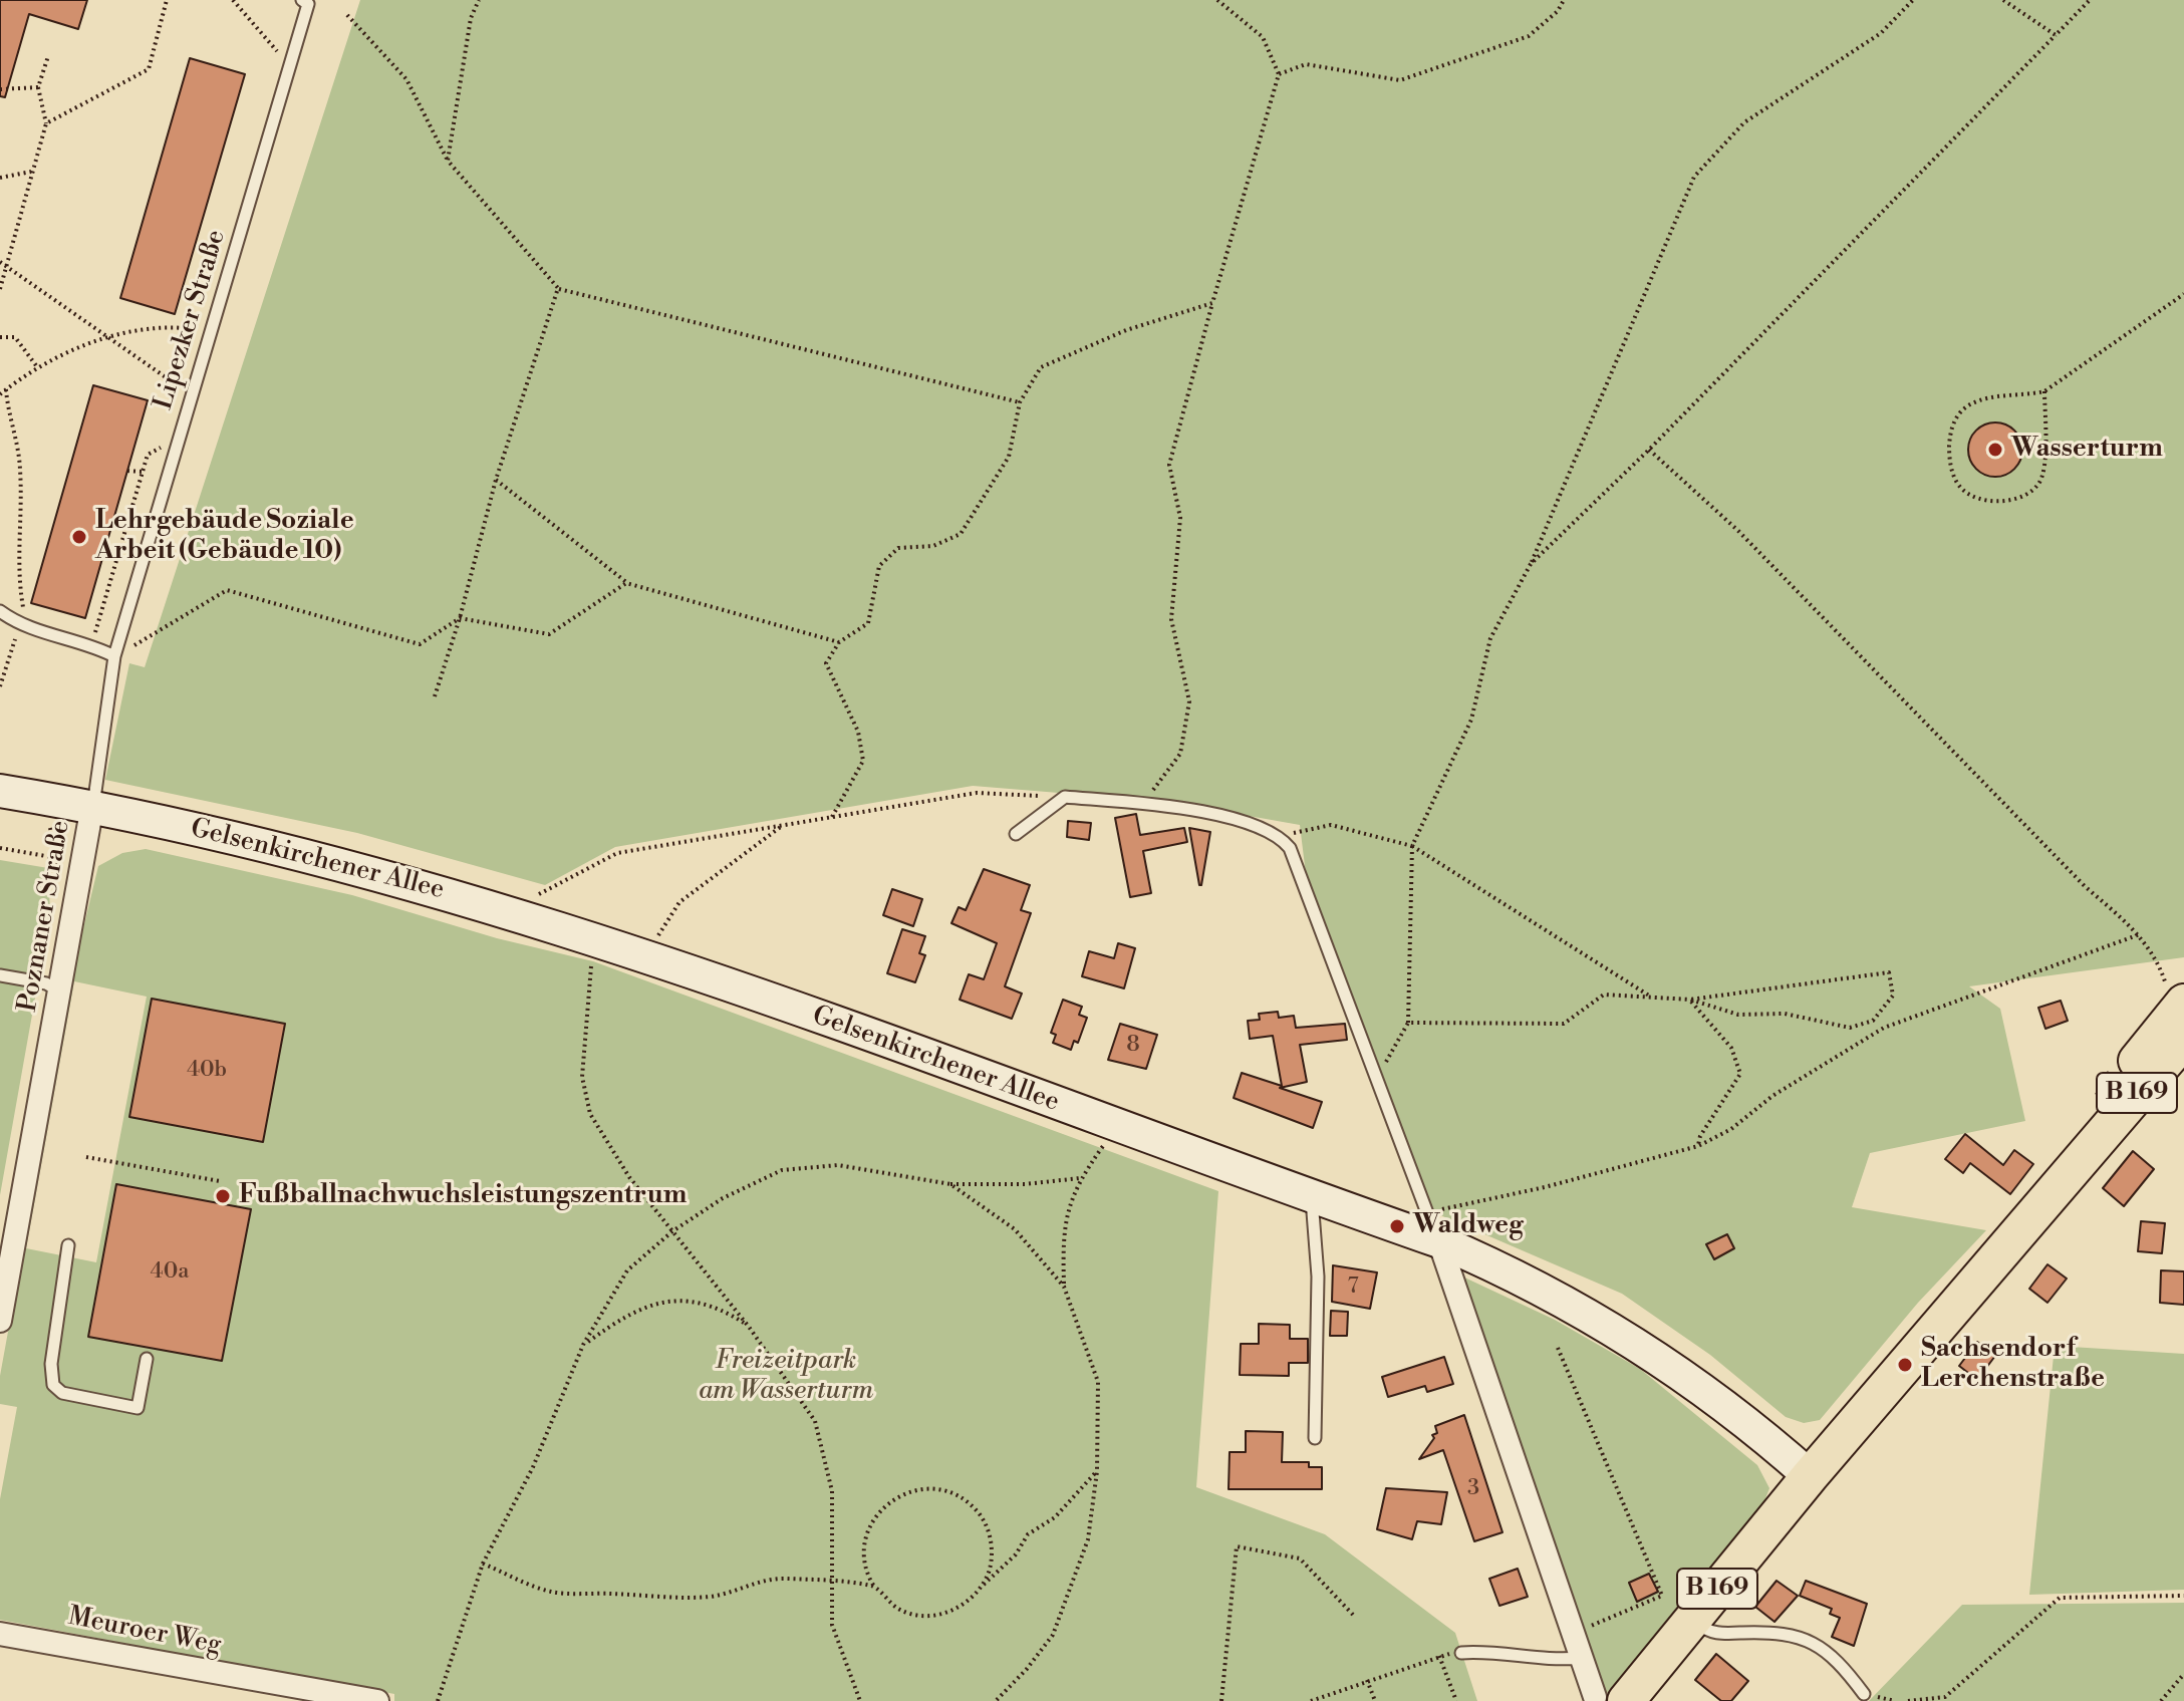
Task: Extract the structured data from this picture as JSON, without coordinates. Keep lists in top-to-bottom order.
{
  "streets": {
    "main road": ["Gelsenkirchener Allee", "B 169"],
    "street": ["Poznaner Straße", "Meuroer Weg"],
    "lane": ["Lipezker Straße"]
  },
  "crossings": [
    ["Gelsenkirchener Allee", "Poznaner Straße"],
    ["Gelsenkirchener Allee", "B 169"]
  ],
  "parks": ["Freizeitpark am Wasserturm"],
  "places": [
    "Wasserturm",
    "Lehrgebäude Soziale Arbeit (Gebäude 10)",
    "Fußballnachwuchsleistungszentrum",
    "Waldweg",
    "Sachsendorf Lerchenstraße"
  ],
  "house_numbers": [
    "8",
    "40b",
    "40a",
    "7",
    "3"
  ]
}
